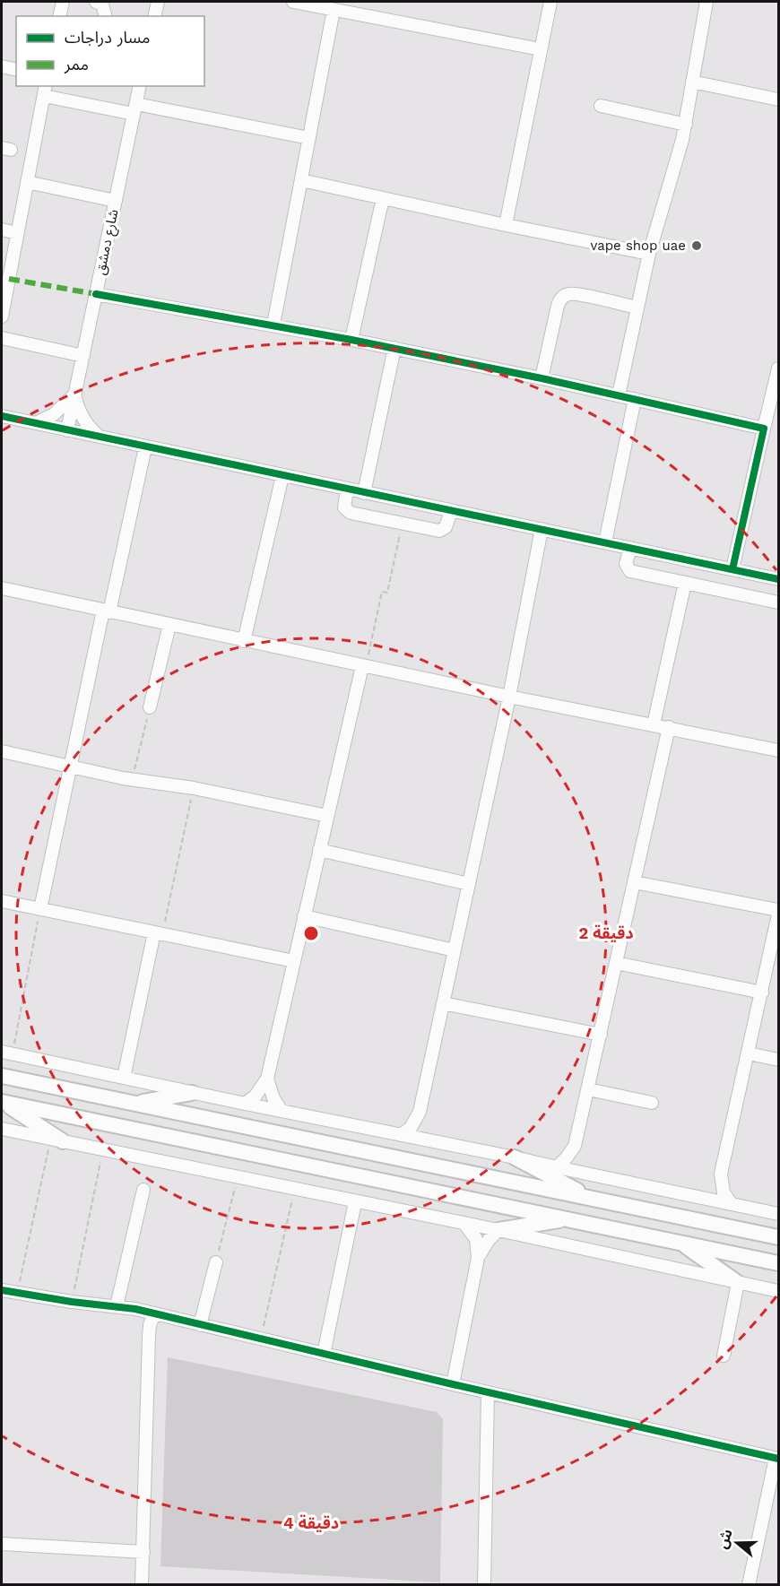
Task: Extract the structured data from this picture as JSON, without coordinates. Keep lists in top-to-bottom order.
{
  "streets": {
    "street": ["شارع دمشق"]
  },
  "places": ["vape shop uae"],
  "legend": ["مسار دراجات", "ممر"],
  "north": "left",
  "rings": ["2 دقيقة", "4 دقيقة"]
}
